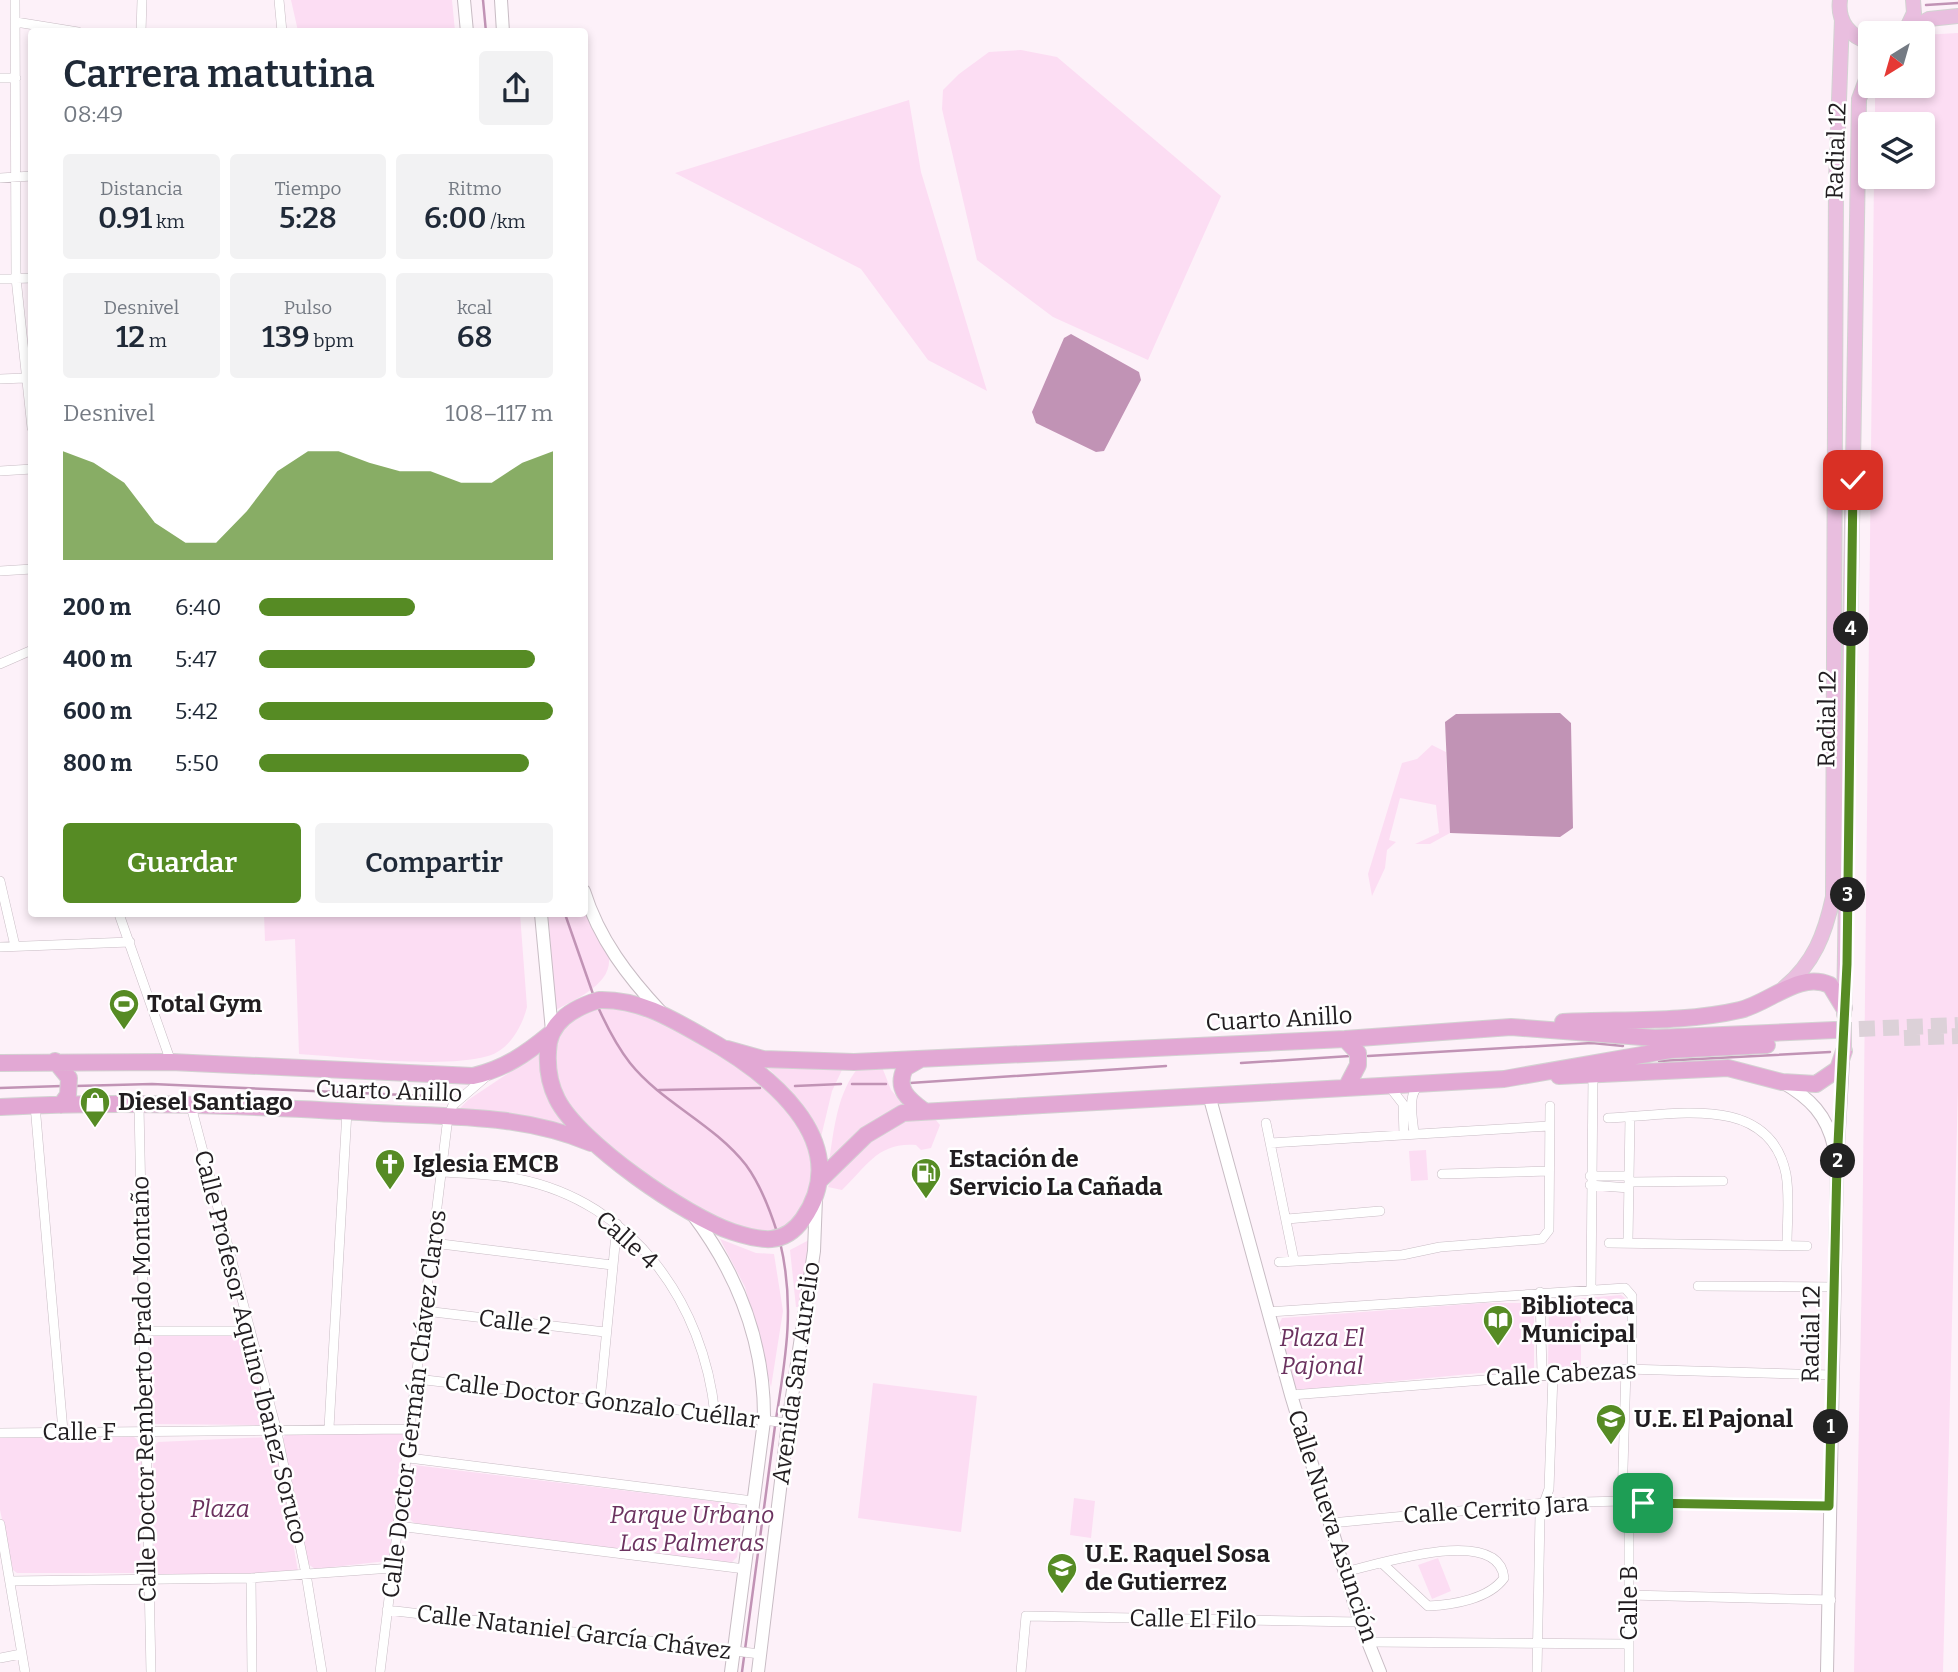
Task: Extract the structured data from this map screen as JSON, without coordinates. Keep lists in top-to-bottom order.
{
  "streets": {
    "highway": ["Cuarto Anillo"],
    "main road": ["Radial 12"],
    "street": [
      "Calle 4",
      "Calle 2",
      "Calle Profesor Aquino Ibañez Soruco",
      "Avenida San Aurelio",
      "Calle Cabezas",
      "Calle Doctor Remberto Prado Montaño",
      "Calle Doctor Gonzalo Cuéllar",
      "Calle Doctor Germán Chávez Claros",
      "Calle F",
      "Calle Cerrito Jara",
      "Calle Nueva Asunción",
      "Calle B",
      "Calle El Filo",
      "Calle Nataniel García Chávez"
    ]
  },
  "crossings": [
    ["Radial 12", "Cuarto Anillo"],
    ["Radial 12", "Calle Cabezas"],
    ["Radial 12", "Calle Cerrito Jara"],
    ["Cuarto Anillo", "Calle Profesor Aquino Ibañez Soruco"],
    ["Cuarto Anillo", "Calle Doctor Remberto Prado Montaño"],
    ["Cuarto Anillo", "Calle Doctor Germán Chávez Claros"],
    ["Calle 4", "Calle Doctor Gonzalo Cuéllar"],
    ["Calle 4", "Calle Doctor Germán Chávez Claros"],
    ["Calle 2", "Calle Doctor Germán Chávez Claros"],
    ["Calle Profesor Aquino Ibañez Soruco", "Calle F"],
    ["Avenida San Aurelio", "Calle Doctor Gonzalo Cuéllar"],
    ["Avenida San Aurelio", "Calle Nataniel García Chávez"],
    ["Calle Cabezas", "Calle Nueva Asunción"],
    ["Calle Cabezas", "Calle B"],
    ["Calle Doctor Remberto Prado Montaño", "Calle F"],
    ["Calle Doctor Gonzalo Cuéllar", "Calle Doctor Germán Chávez Claros"],
    ["Calle Doctor Germán Chávez Claros", "Calle F"],
    ["Calle Doctor Germán Chávez Claros", "Calle Nataniel García Chávez"],
    ["Calle Cerrito Jara", "Calle Nueva Asunción"],
    ["Calle Cerrito Jara", "Calle B"],
    ["Calle Nueva Asunción", "Calle El Filo"]
  ],
  "parks": ["Plaza El Pajonal", "Plaza", "Parque Urbano Las Palmeras"],
  "places": {
    "sports": ["Total Gym"],
    "shop": ["Diesel Santiago"],
    "church": ["Iglesia EMCB"],
    "fuel station": ["Estación de Servicio La Cañada"],
    "library": ["Biblioteca Municipal"],
    "school or university": ["U.E. El Pajonal", "U.E. Raquel Sosa de Gutierrez"]
  },
  "north": "bottom left",
  "page": {
    "heading": ["Carrera matutina", "08:49"],
    "stats": [
      ["Distancia", "0.91 km"],
      ["Tiempo", "5:28"],
      ["Ritmo", "6:00 /km"],
      ["Desnivel", "12 m"],
      ["Pulso", "139 bpm"],
      ["kcal", "68"]
    ],
    "chart": ["Desnivel", "108–117 m"],
    "list": [
      {
        "name": "200 m",
        "note": "6:40"
      },
      {
        "name": "400 m",
        "note": "5:47"
      },
      {
        "name": "600 m",
        "note": "5:42"
      },
      {
        "name": "800 m",
        "note": "5:50"
      }
    ],
    "pins": [
      "4",
      "3",
      "2",
      "1"
    ],
    "buttons": ["Guardar", "Compartir"]
  }
}
